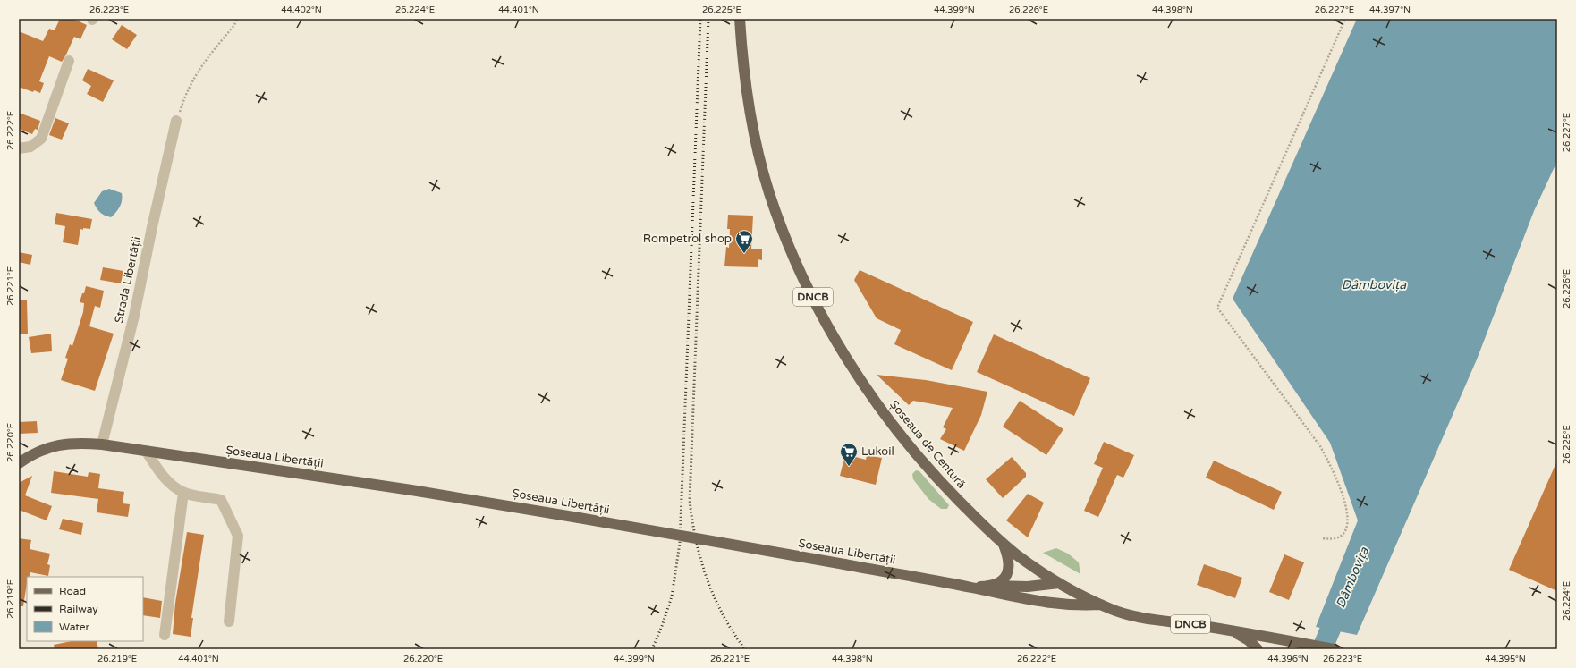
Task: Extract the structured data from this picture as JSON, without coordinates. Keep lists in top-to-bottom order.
{
  "streets": {
    "main road": ["DNCB", "Șoseaua de Centură", "Șoseaua Libertății"],
    "street": ["Strada Libertății"]
  },
  "crossings": [
    ["Strada Libertății", "Șoseaua Libertății"],
    ["Șoseaua de Centură", "Șoseaua Libertății"]
  ],
  "water": ["Dâmbovița"],
  "places": {
    "supermarket": ["Rompetrol shop", "Lukoil"]
  },
  "legend": ["Road", "Railway", "Water"],
  "coordinates": [
    "26.223°E",
    "44.402°N",
    "26.224°E",
    "44.401°N",
    "26.225°E",
    "44.399°N",
    "26.226°E",
    "44.398°N",
    "26.227°E",
    "44.397°N",
    "26.222°E",
    "26.221°E",
    "26.220°E",
    "26.219°E",
    "44.396°N",
    "44.395°N"
  ]
}
